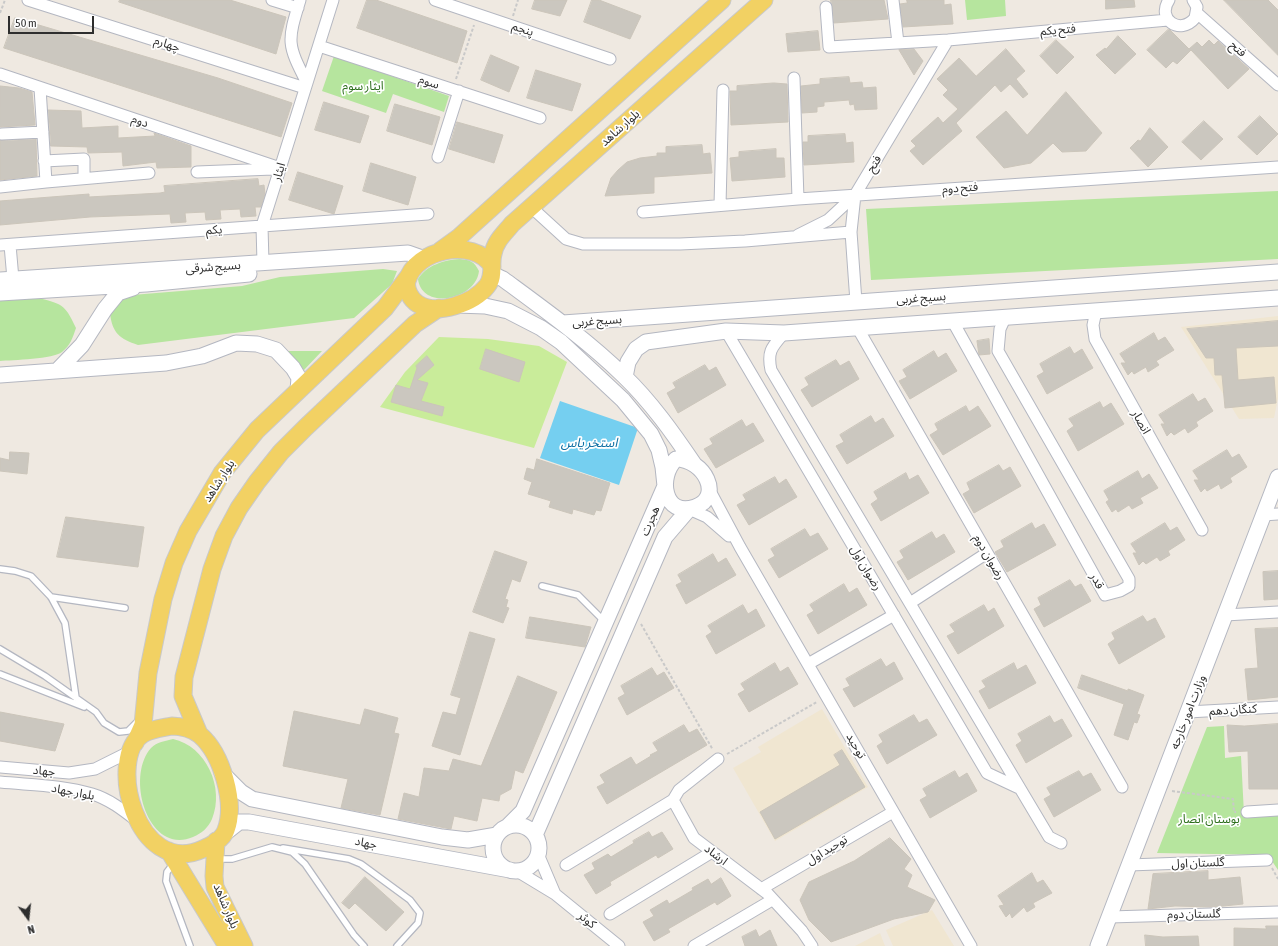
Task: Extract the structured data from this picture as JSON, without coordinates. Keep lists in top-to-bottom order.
{
  "streets": {
    "main road": [
      "بلوار شاهد",
      "بسیج شرقی",
      "بسیج غربی",
      "هجرت",
      "وزارت امور خارجه",
      "جهاد"
    ],
    "street": [
      "پنجم",
      "فتح یکم",
      "چهارم",
      "فتح",
      "سوم",
      "دوم",
      "ایثار",
      "فتح دوم",
      "یکم",
      "انصار",
      "رضوان دوم",
      "رضوان اول",
      "قدر",
      "کنگان دهم",
      "توحید",
      "بلوار جهاد",
      "توحید اول",
      "ارشاد",
      "گلستان اول",
      "گلستان دوم",
      "کوثر"
    ]
  },
  "crossings": [
    ["فتح یکم", "فتح"],
    ["چهارم", "ایثار"],
    ["فتح", "فتح دوم"],
    ["فتح", "بسیج غربی"],
    ["سوم", "ایثار"],
    ["دوم", "ایثار"],
    ["بلوار شاهد", "بسیج شرقی"],
    ["بلوار شاهد", "هجرت"],
    ["بلوار شاهد", "جهاد"],
    ["بلوار شاهد", "بلوار جهاد"],
    ["ایثار", "یکم"],
    ["ایثار", "بسیج شرقی"],
    ["بسیج شرقی", "هجرت"],
    ["بسیج غربی", "انصار"],
    ["بسیج غربی", "رضوان دوم"],
    ["بسیج غربی", "رضوان اول"],
    ["بسیج غربی", "قدر"],
    ["هجرت", "جهاد"],
    ["هجرت", "کوثر"],
    ["کنگان دهم", "وزارت امور خارجه"],
    ["وزارت امور خارجه", "گلستان اول"],
    ["وزارت امور خارجه", "گلستان دوم"],
    ["توحید", "توحید اول"],
    ["جهاد", "بلوار جهاد"],
    ["جهاد", "کوثر"],
    ["توحید اول", "ارشاد"]
  ],
  "water": ["استخر یاس"],
  "parks": ["ایثار سوم", "بوستان انصار"],
  "scale_bar": "50 m",
  "north": "bottom"
}
